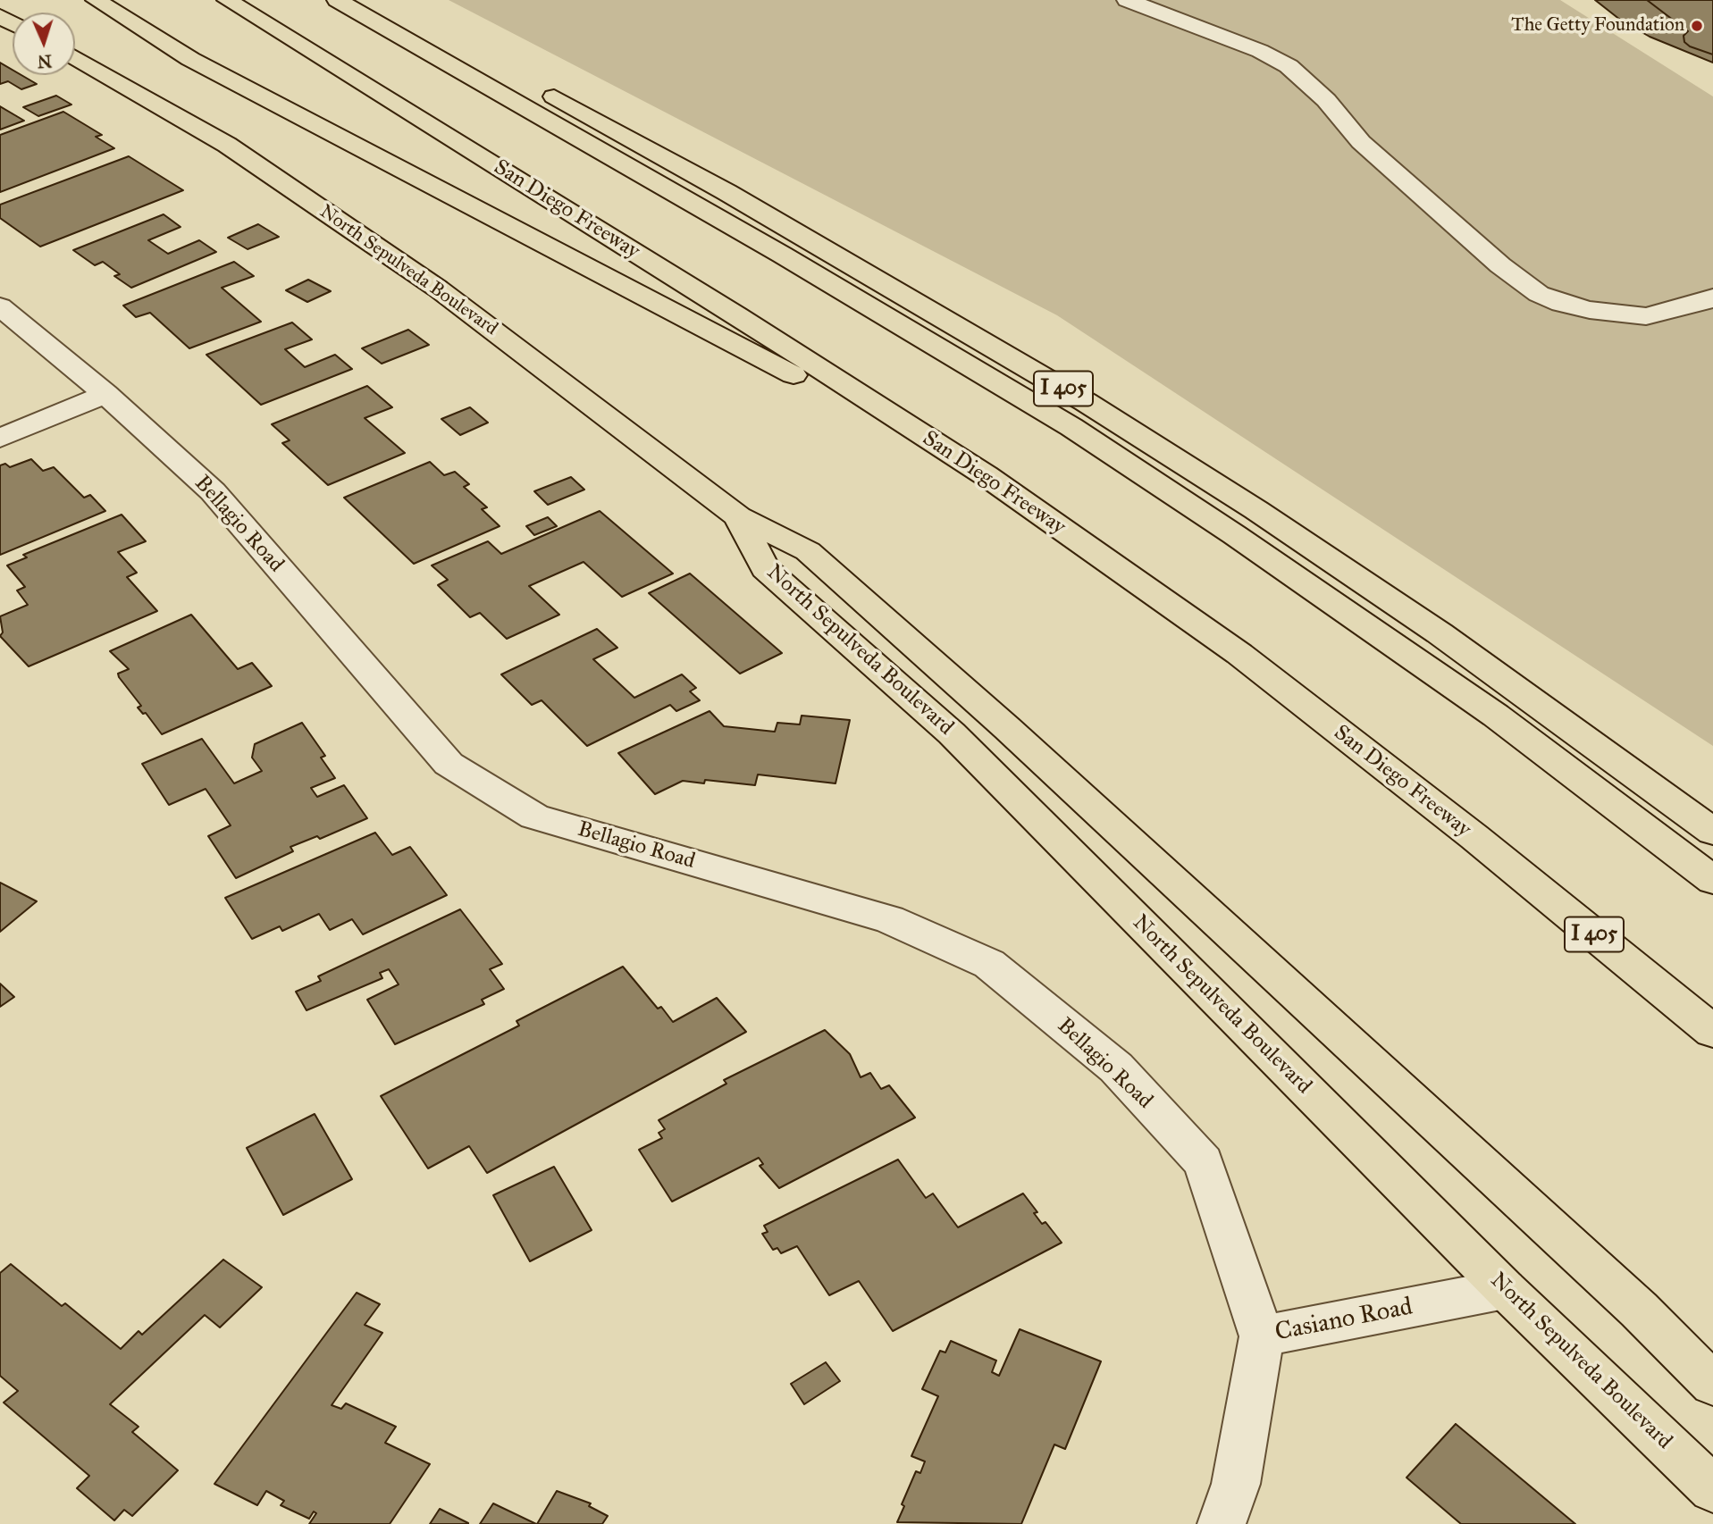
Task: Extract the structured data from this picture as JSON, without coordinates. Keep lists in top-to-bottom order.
{
  "streets": {
    "main road": ["San Diego Freeway", "North Sepulveda Boulevard", "I 405"],
    "street": ["Bellagio Road", "Casiano Road"]
  },
  "crossings": [
    ["North Sepulveda Boulevard", "Casiano Road"],
    ["Bellagio Road", "Casiano Road"]
  ],
  "places": ["The Getty Foundation"],
  "north": "bottom"
}
